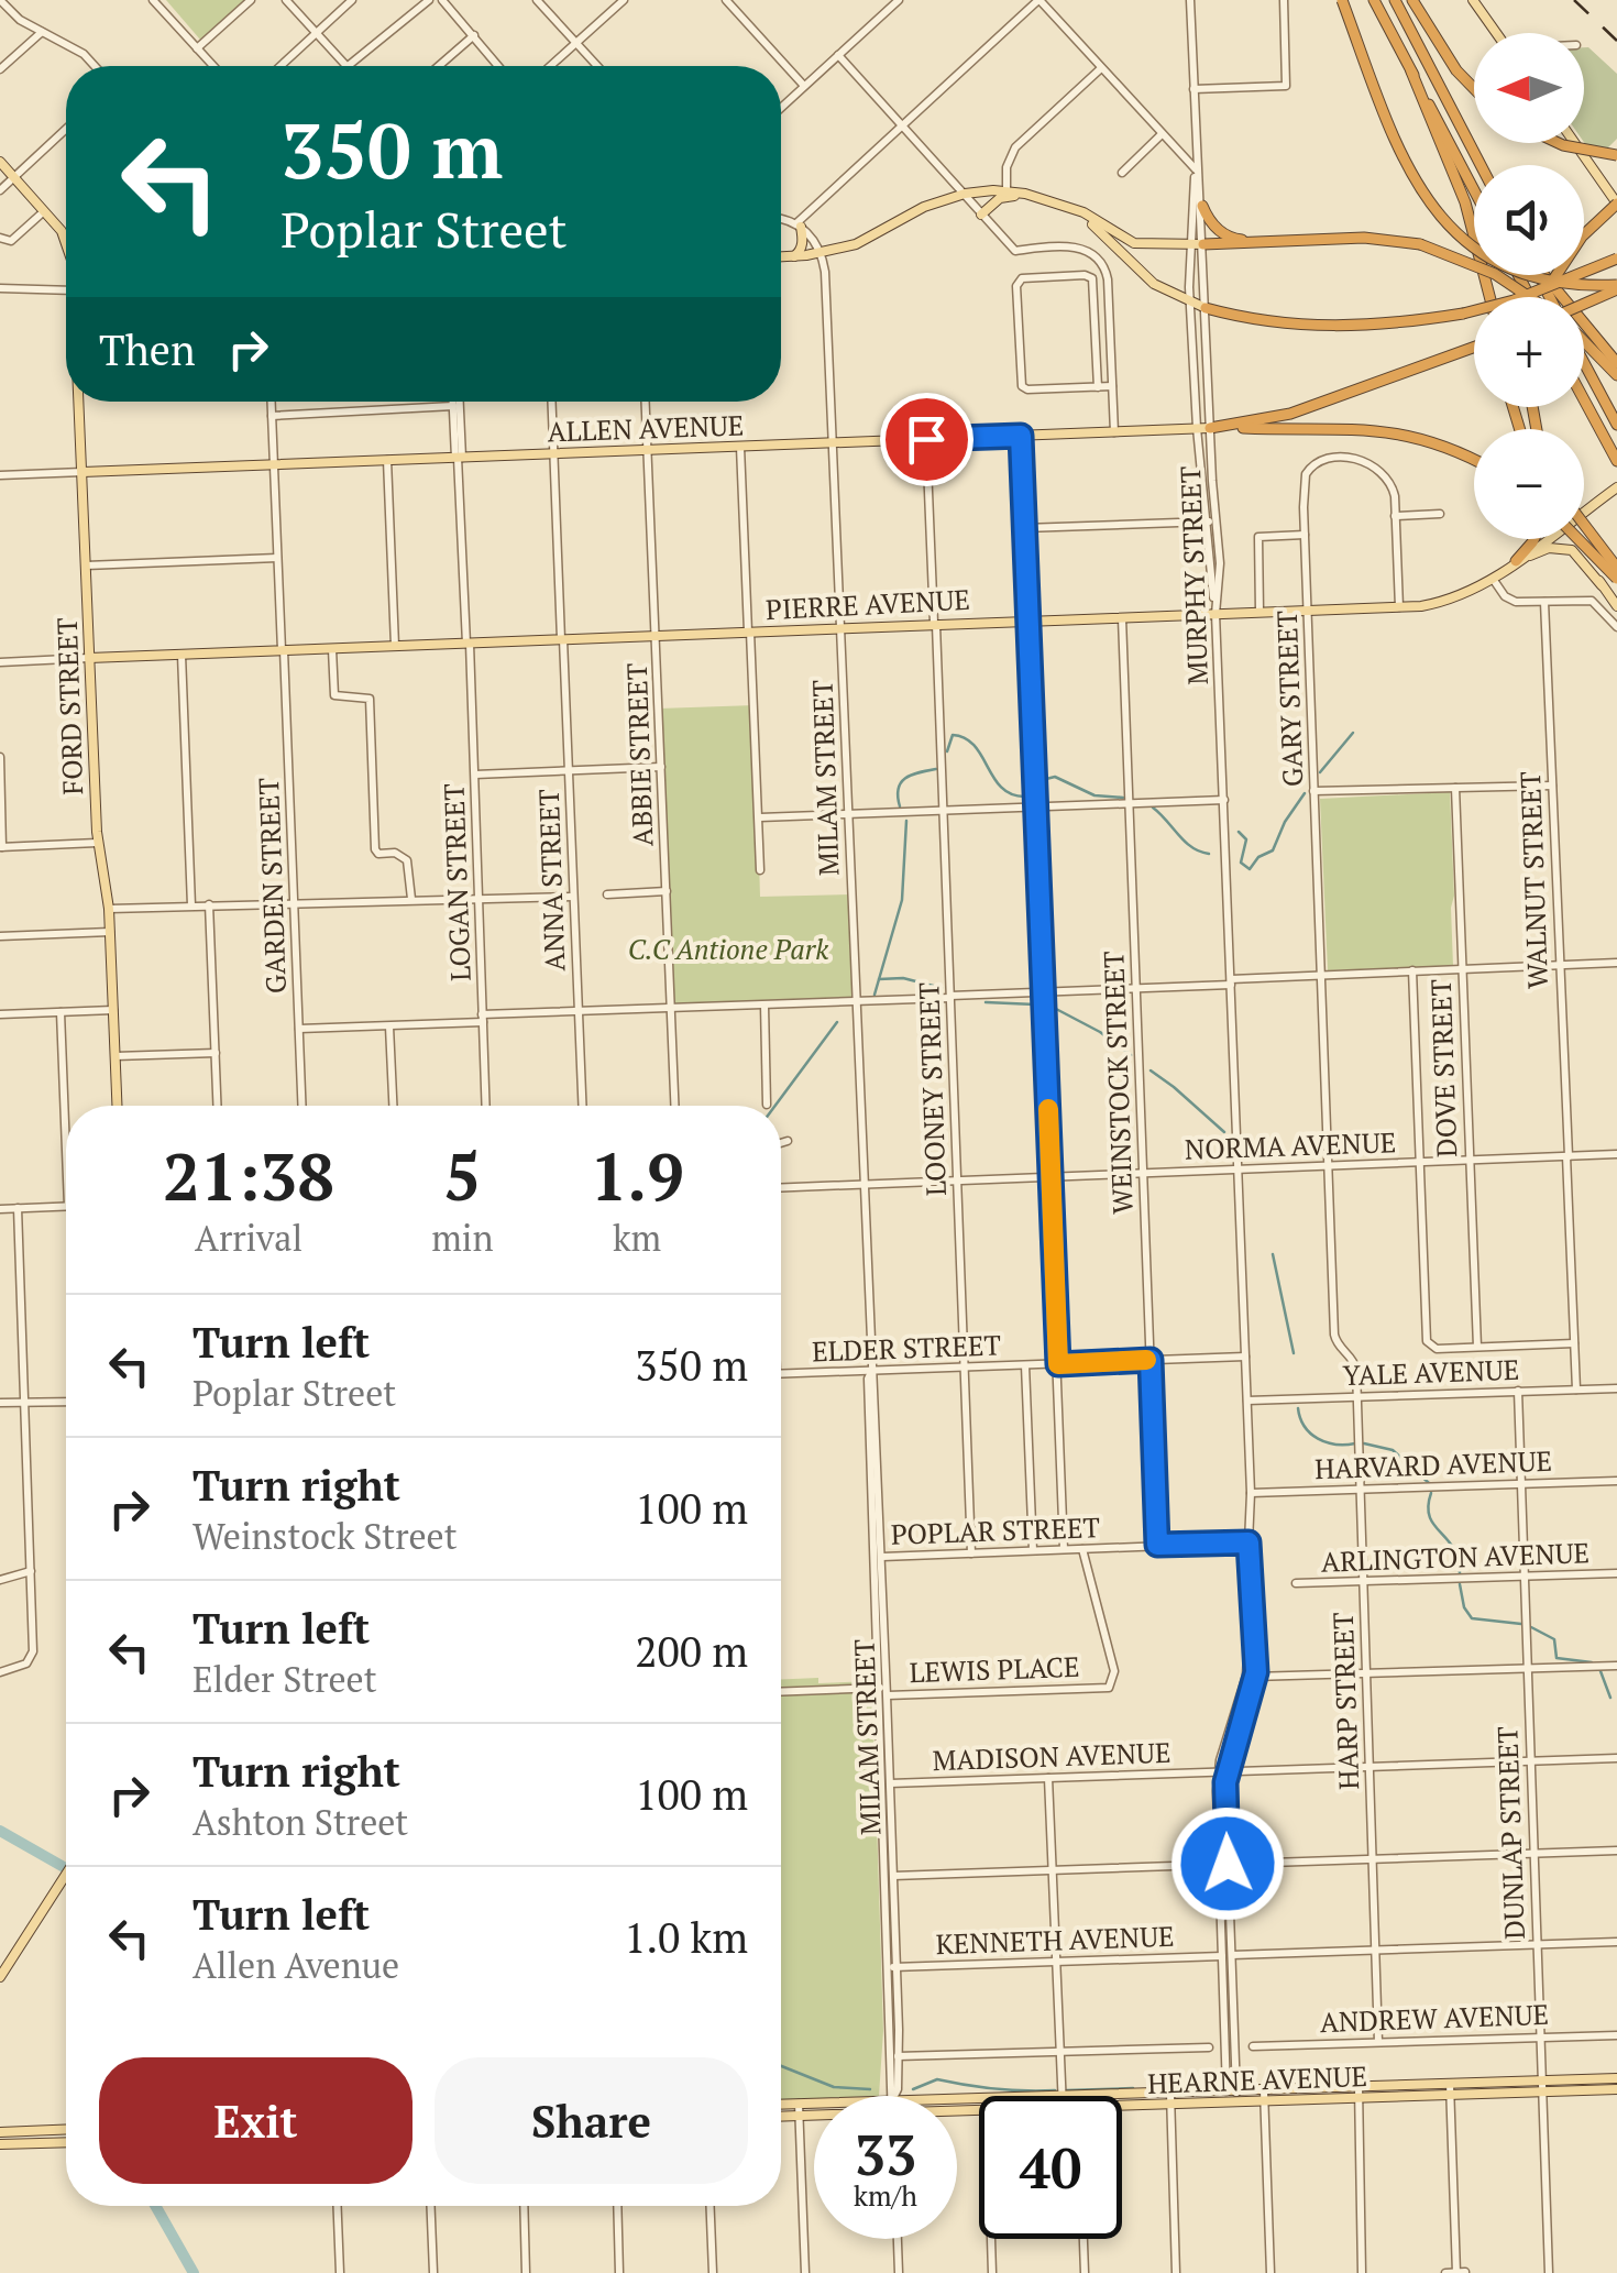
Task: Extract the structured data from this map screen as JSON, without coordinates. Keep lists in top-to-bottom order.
{
  "streets": {
    "main road": [
      "ALLEN AVENUE",
      "PIERRE AVENUE",
      "FORD STREET",
      "HEARNE AVENUE"
    ],
    "street": [
      "MURPHY STREET",
      "GARY STREET",
      "ABBIE STREET",
      "MILAM STREET",
      "ANNA STREET",
      "WALNUT STREET",
      "LOGAN STREET",
      "GARDEN STREET",
      "DOVE STREET",
      "WEINSTOCK STREET",
      "LOONEY STREET",
      "NORMA AVENUE",
      "ELDER STREET",
      "YALE AVENUE",
      "HARVARD AVENUE",
      "POPLAR STREET",
      "ARLINGTON AVENUE",
      "LEWIS PLACE",
      "HARP STREET",
      "MADISON AVENUE",
      "DUNLAP STREET",
      "KENNETH AVENUE",
      "ANDREW AVENUE"
    ]
  },
  "crossings": [
    ["ALLEN AVENUE", "MURPHY STREET"],
    ["ALLEN AVENUE", "FORD STREET"],
    ["ALLEN AVENUE", "ABBIE STREET"],
    ["ALLEN AVENUE", "MILAM STREET"],
    ["ALLEN AVENUE", "ANNA STREET"],
    ["ALLEN AVENUE", "LOGAN STREET"],
    ["ALLEN AVENUE", "GARDEN STREET"],
    ["ALLEN AVENUE", "LOONEY STREET"],
    ["MURPHY STREET", "PIERRE AVENUE"],
    ["MURPHY STREET", "NORMA AVENUE"],
    ["MURPHY STREET", "ELDER STREET"],
    ["MURPHY STREET", "YALE AVENUE"],
    ["MURPHY STREET", "HARVARD AVENUE"],
    ["MURPHY STREET", "POPLAR STREET"],
    ["MURPHY STREET", "MADISON AVENUE"],
    ["MURPHY STREET", "KENNETH AVENUE"],
    ["MURPHY STREET", "HEARNE AVENUE"],
    ["PIERRE AVENUE", "GARY STREET"],
    ["PIERRE AVENUE", "FORD STREET"],
    ["PIERRE AVENUE", "ABBIE STREET"],
    ["PIERRE AVENUE", "MILAM STREET"],
    ["PIERRE AVENUE", "ANNA STREET"],
    ["PIERRE AVENUE", "LOGAN STREET"],
    ["PIERRE AVENUE", "GARDEN STREET"],
    ["PIERRE AVENUE", "WEINSTOCK STREET"],
    ["PIERRE AVENUE", "LOONEY STREET"],
    ["GARY STREET", "NORMA AVENUE"],
    ["GARY STREET", "HARP STREET"],
    ["MILAM STREET", "NORMA AVENUE"],
    ["MILAM STREET", "ELDER STREET"],
    ["MILAM STREET", "POPLAR STREET"],
    ["MILAM STREET", "LEWIS PLACE"],
    ["MILAM STREET", "MADISON AVENUE"],
    ["MILAM STREET", "KENNETH AVENUE"],
    ["WALNUT STREET", "NORMA AVENUE"],
    ["WALNUT STREET", "YALE AVENUE"],
    ["DOVE STREET", "NORMA AVENUE"],
    ["WEINSTOCK STREET", "NORMA AVENUE"],
    ["WEINSTOCK STREET", "ELDER STREET"],
    ["WEINSTOCK STREET", "POPLAR STREET"],
    ["LOONEY STREET", "NORMA AVENUE"],
    ["LOONEY STREET", "ELDER STREET"],
    ["LOONEY STREET", "POPLAR STREET"],
    ["NORMA AVENUE", "HARP STREET"],
    ["YALE AVENUE", "HARP STREET"],
    ["YALE AVENUE", "DUNLAP STREET"],
    ["HARVARD AVENUE", "HARP STREET"],
    ["HARVARD AVENUE", "DUNLAP STREET"],
    ["POPLAR STREET", "LEWIS PLACE"],
    ["ARLINGTON AVENUE", "HARP STREET"],
    ["ARLINGTON AVENUE", "DUNLAP STREET"],
    ["HARP STREET", "MADISON AVENUE"],
    ["HARP STREET", "ANDREW AVENUE"],
    ["MADISON AVENUE", "DUNLAP STREET"],
    ["DUNLAP STREET", "ANDREW AVENUE"],
    ["DUNLAP STREET", "HEARNE AVENUE"]
  ],
  "parks": ["C.C Antione Park"],
  "north": "left",
  "page": {
    "map_buttons": ["+", "−"],
    "turn": ["350 m", "Poplar Street"],
    "then": "Then",
    "eta": [
      "21:38",
      "Arrival",
      "5",
      "min",
      "1.9",
      "km"
    ],
    "list": [
      {
        "name": "Turn left",
        "note": "Poplar Street",
        "value": "350 m"
      },
      {
        "name": "Turn right",
        "note": "Weinstock Street",
        "value": "100 m"
      },
      {
        "name": "Turn left",
        "note": "Elder Street",
        "value": "200 m"
      },
      {
        "name": "Turn right",
        "note": "Ashton Street",
        "value": "100 m"
      },
      {
        "name": "Turn left",
        "note": "Allen Avenue",
        "value": "1.0 km"
      }
    ],
    "buttons": ["Exit", "Share"],
    "speed": "33 km/h",
    "limit": "40"
  }
}
